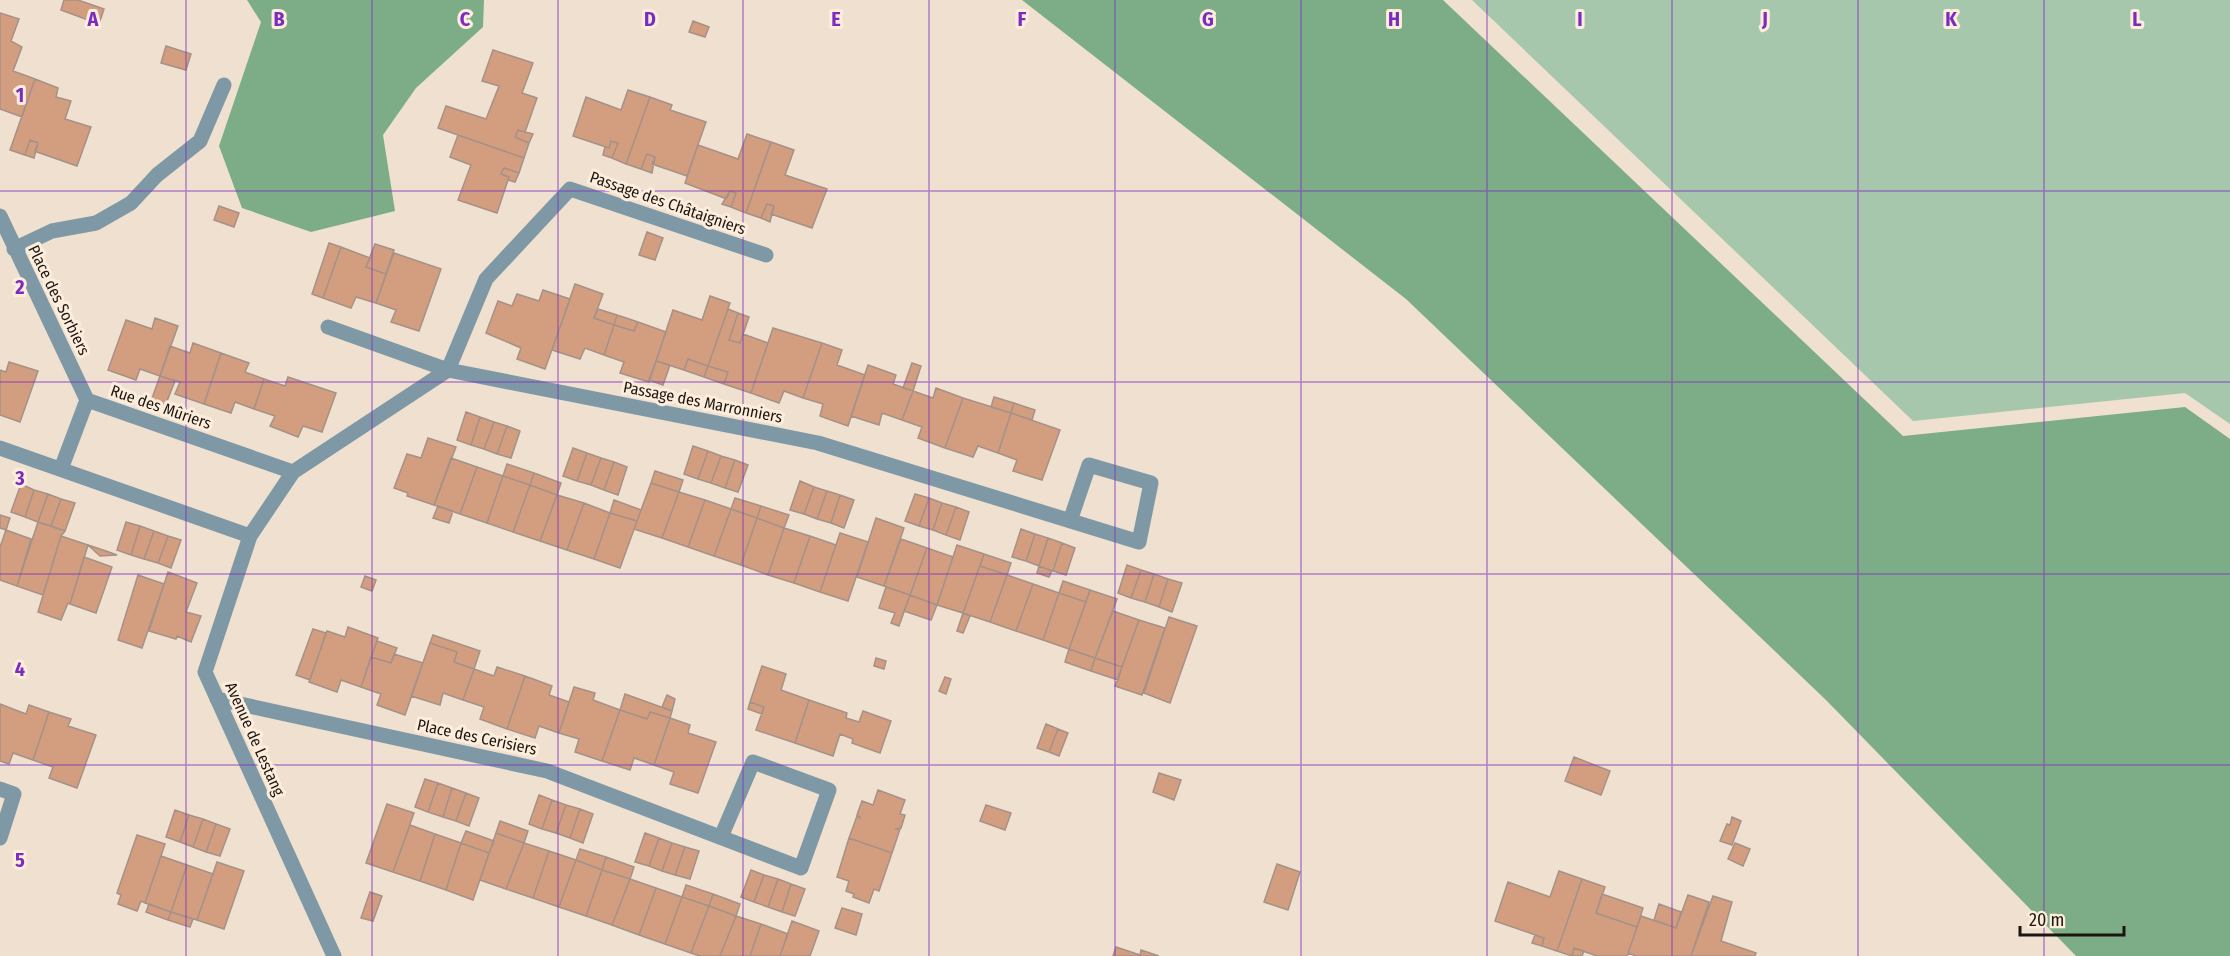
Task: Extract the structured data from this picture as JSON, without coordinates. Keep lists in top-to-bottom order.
{
  "streets": {
    "street": [
      "Passage des Châtaigniers",
      "Place des Sorbiers",
      "Passage des Marronniers",
      "Rue des Mûriers",
      "Place des Cerisiers",
      "Avenue de Lestang"
    ]
  },
  "crossings": [
    ["Passage des Châtaigniers", "Passage des Marronniers"],
    ["Place des Sorbiers", "Rue des Mûriers"],
    ["Rue des Mûriers", "Avenue de Lestang"],
    ["Place des Cerisiers", "Avenue de Lestang"]
  ],
  "scale_bar": "20 m",
  "grid": {
    "columns": [
      "A",
      "B",
      "C",
      "D",
      "E",
      "F",
      "G",
      "H",
      "I",
      "J",
      "K",
      "L"
    ],
    "rows": [
      "1",
      "2",
      "3",
      "4",
      "5"
    ]
  }
}
